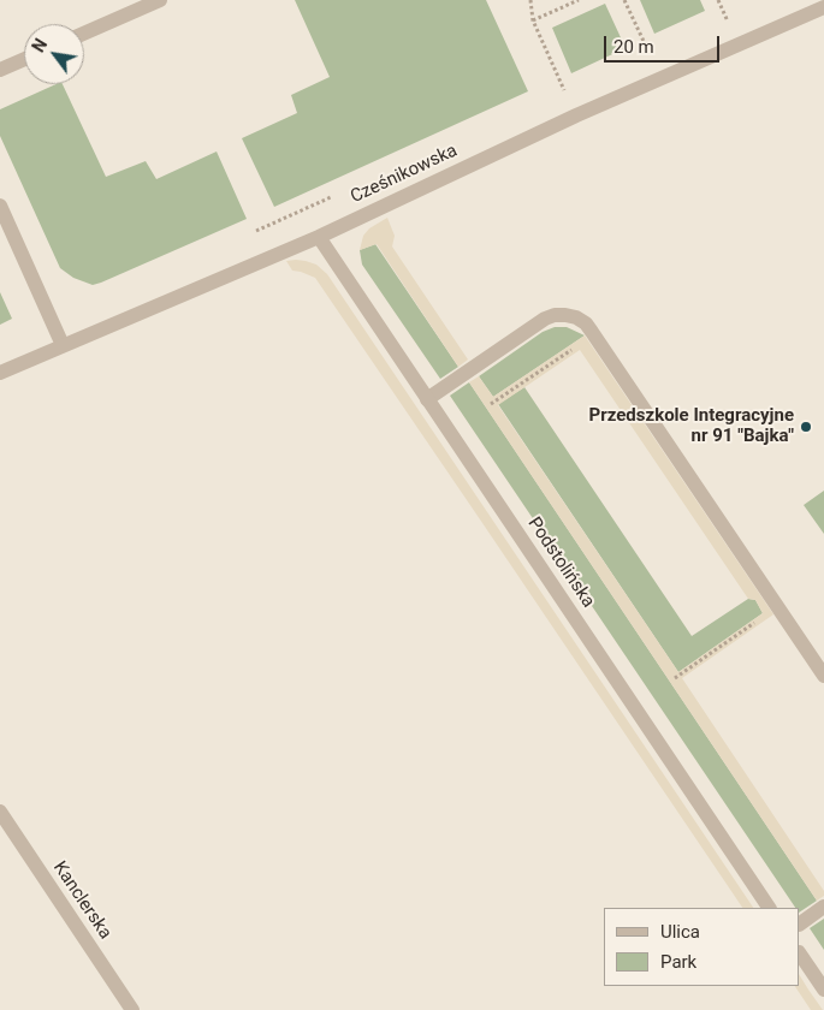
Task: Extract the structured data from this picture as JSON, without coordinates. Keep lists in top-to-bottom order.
{
  "streets": {
    "street": ["Cześnikowska", "Podstolińska", "Kanclerska"]
  },
  "crossings": [
    ["Cześnikowska", "Podstolińska"]
  ],
  "places": ["Przedszkole Integracyjne nr 91 \"Bajka\""],
  "legend": ["Ulica", "Park"],
  "scale_bar": "20 m",
  "north": "top left"
}
